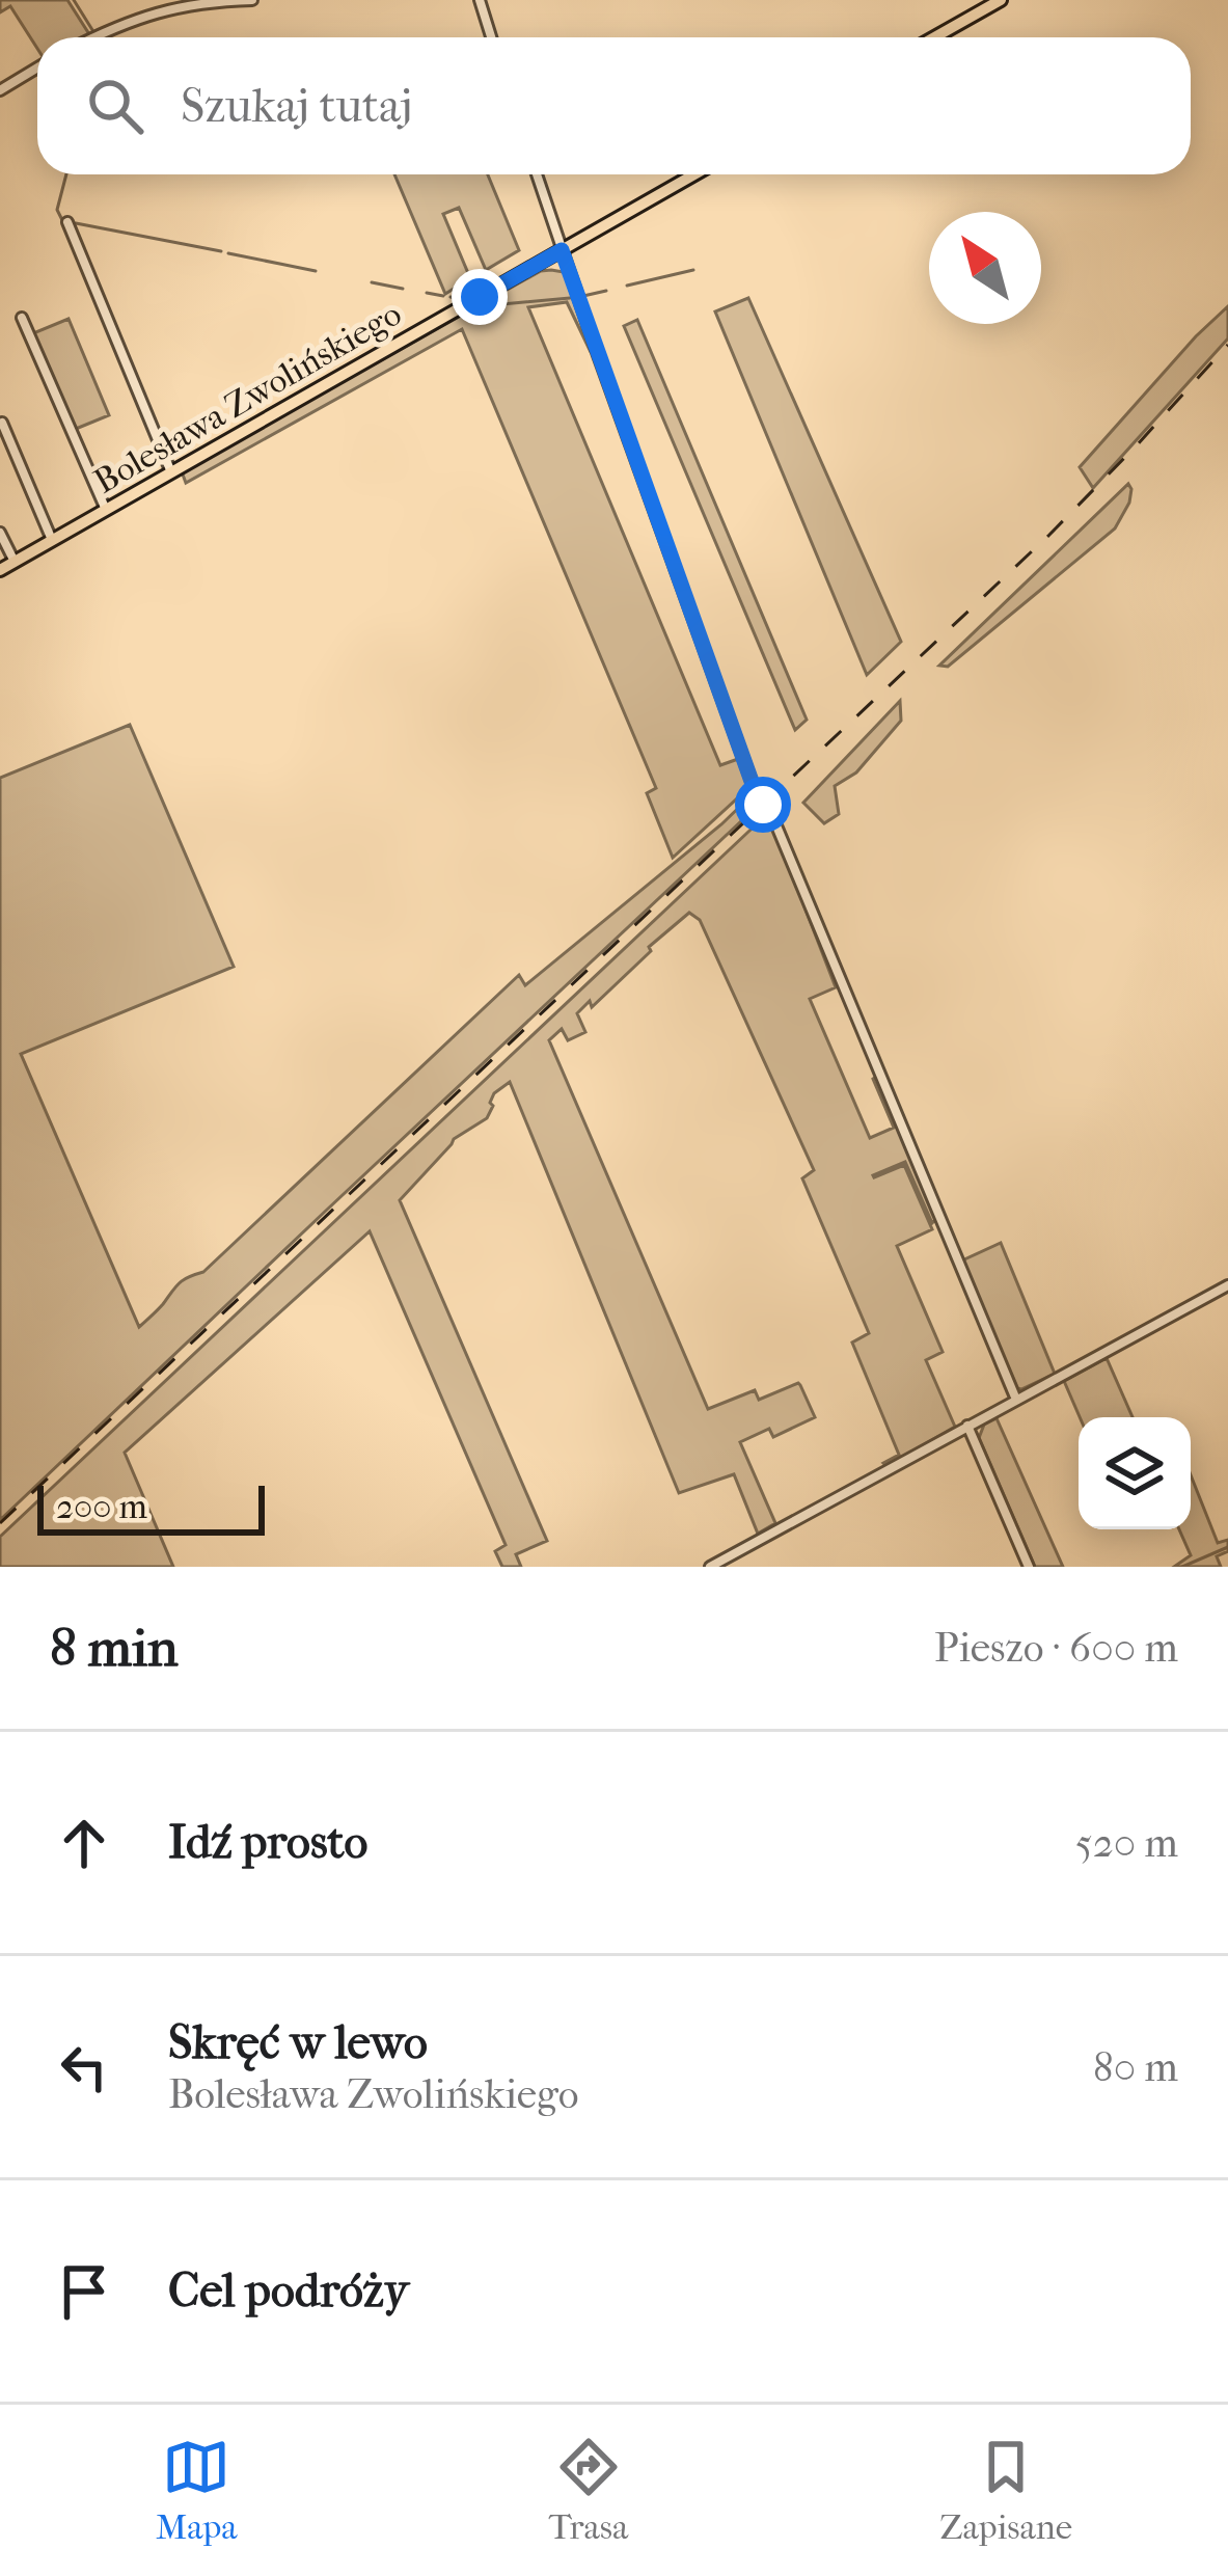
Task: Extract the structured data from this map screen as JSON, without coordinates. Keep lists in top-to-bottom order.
{
  "streets": {
    "main road": ["Bolesława Zwolińskiego"]
  },
  "scale_bar": "200 m",
  "north": "top left",
  "page": {
    "search": "Szukaj tutaj",
    "scale": "200 m",
    "heading": ["8 min", "Pieszo · 600 m"],
    "list": [
      ["Idź prosto", "520 m"],
      ["Skręć w lewo", "Bolesława Zwolińskiego", "80 m"],
      "Cel podróży"
    ],
    "nav": ["Mapa", "Trasa", "Zapisane"]
  }
}
